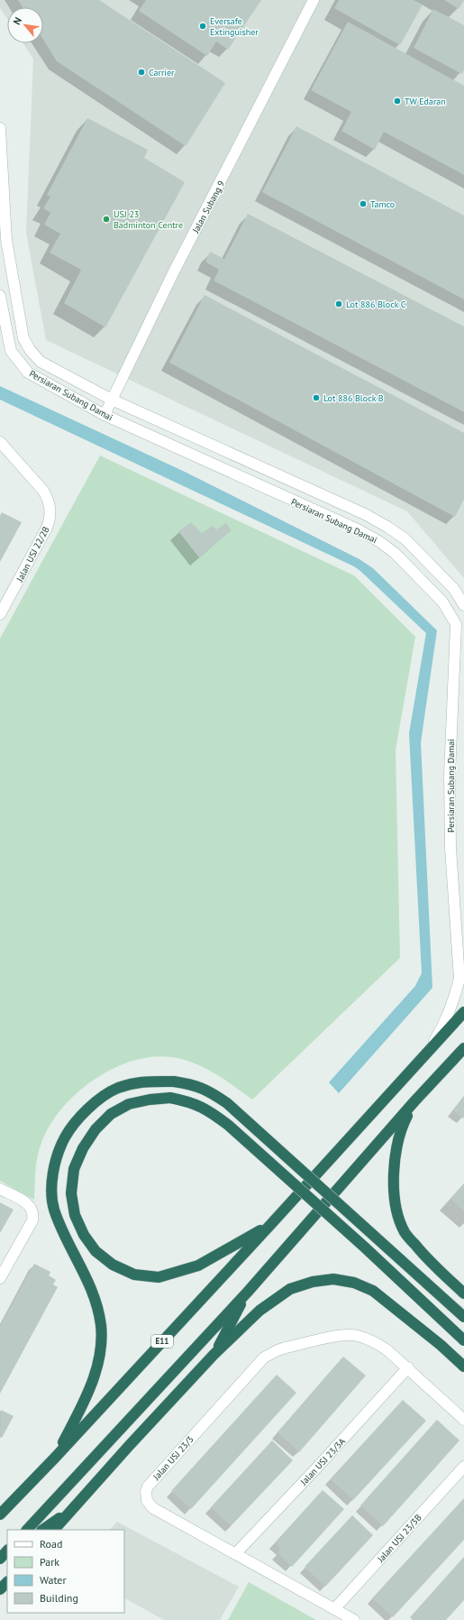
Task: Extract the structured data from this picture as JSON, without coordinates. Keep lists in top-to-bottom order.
{
  "streets": {
    "highway": ["E11"],
    "street": [
      "Jalan Subang 9",
      "Persiaran Subang Damai",
      "Jalan USJ 22/2B",
      "Jalan USJ 23/3",
      "Jalan USJ 23/3A",
      "Jalan USJ 23/3B"
    ]
  },
  "crossings": [
    ["Jalan Subang 9", "Persiaran Subang Damai"],
    ["Persiaran Subang Damai", "E11"],
    ["Jalan USJ 23/3", "Jalan USJ 23/3A"],
    ["Jalan USJ 23/3", "Jalan USJ 23/3B"]
  ],
  "places": [
    "Eversafe Extinguisher",
    "Carrier",
    "TW Edaran",
    "Tamco",
    "USJ 23 Badminton Centre",
    "Lot 886 Block C",
    "Lot 886 Block B"
  ],
  "legend": [
    "Road",
    "Park",
    "Water",
    "Building"
  ],
  "north": "top left"
}
